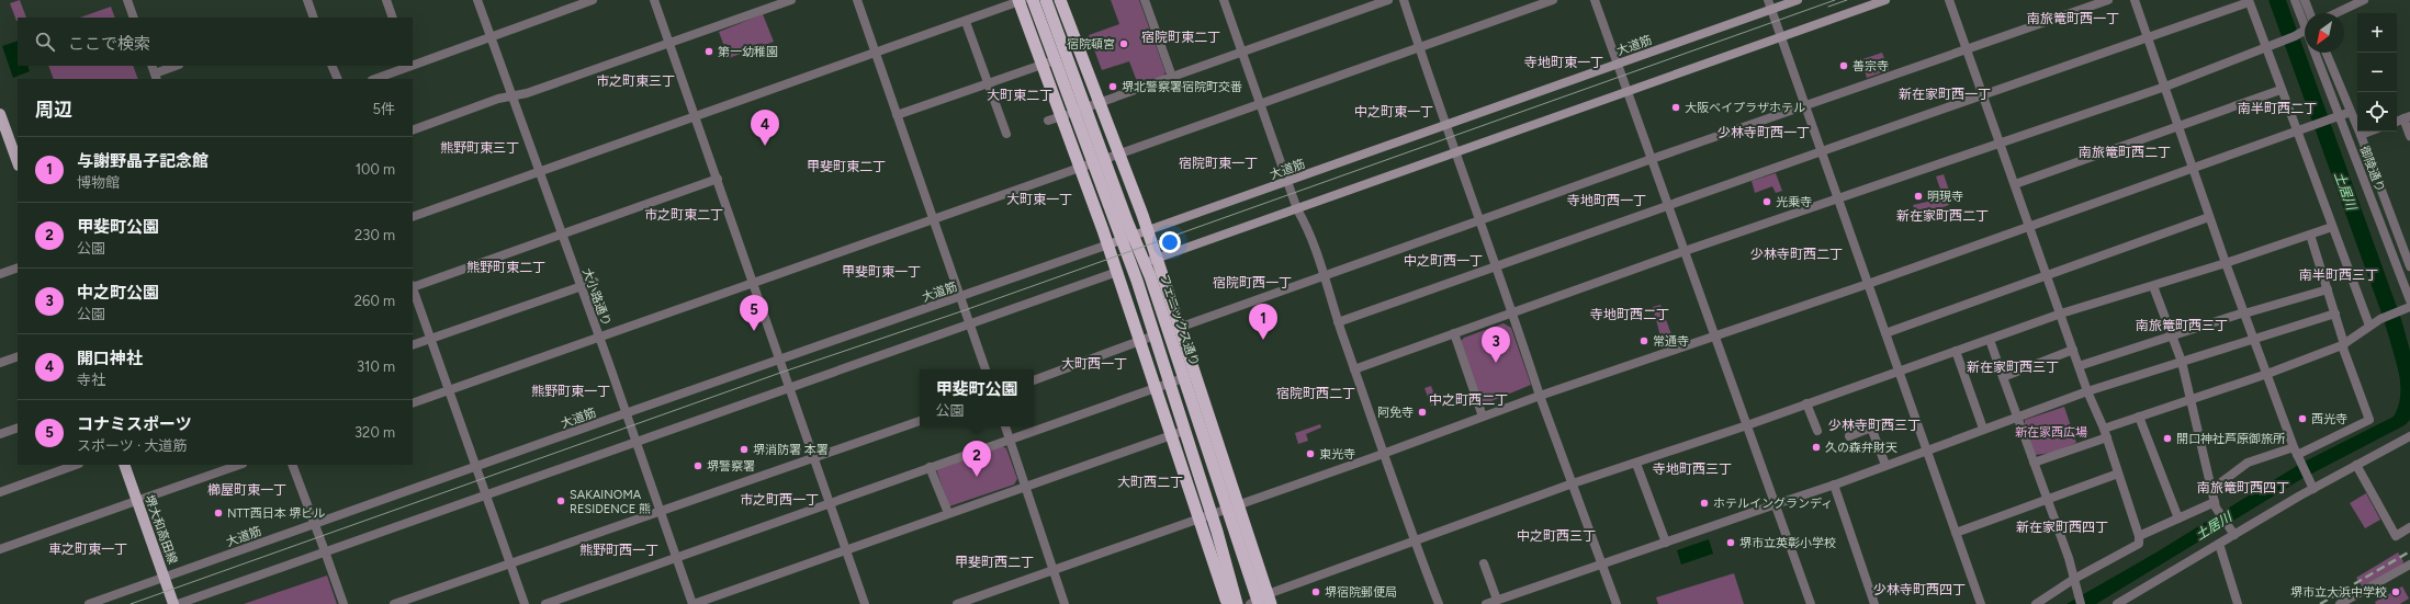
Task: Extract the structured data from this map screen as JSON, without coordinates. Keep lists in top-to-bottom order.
{
  "streets": {
    "highway": ["フェニックス通り"],
    "main road": ["大道筋", "堺大和高田線"],
    "street": ["御陵通り", "大小路通り"]
  },
  "crossings": [
    ["大道筋", "大小路通り"],
    ["大道筋", "フェニックス通り"],
    ["大道筋", "堺大和高田線"]
  ],
  "districts": [
    "南旅篭町西一丁",
    "宿院町東二丁",
    "寺地町東一丁",
    "市之町東三丁",
    "新在家町西一丁",
    "大町東二丁",
    "南半町西二丁",
    "中之町東一丁",
    "少林寺町西一丁",
    "熊野町東三丁",
    "南旅篭町西二丁",
    "宿院町東一丁",
    "甲斐町東二丁",
    "大町東一丁",
    "寺地町西一丁",
    "市之町東二丁",
    "新在家町西二丁",
    "少林寺町西二丁",
    "中之町西一丁",
    "熊野町東二丁",
    "甲斐町東一丁",
    "南半町西三丁",
    "宿院町西一丁",
    "寺地町西二丁",
    "南旅篭町西三丁",
    "大町西一丁",
    "新在家町西三丁",
    "熊野町東一丁",
    "宿院町西二丁",
    "中之町西二丁",
    "少林寺町西三丁",
    "寺地町西三丁",
    "大町西二丁",
    "南旅篭町西四丁",
    "櫛屋町東一丁",
    "市之町西一丁",
    "新在家町西四丁",
    "中之町西三丁",
    "車之町東一丁",
    "熊野町西一丁",
    "甲斐町西二丁",
    "少林寺町西四丁"
  ],
  "water": ["土居川"],
  "parks": ["新在家西広場"],
  "places": [
    "宿院頓宮",
    "第一幼稚園",
    "善宗寺",
    "堺北警察署宿院町交番",
    "大阪ベイプラザホテル",
    "明現寺",
    "光乗寺",
    "常通寺",
    "阿免寺",
    "西光寺",
    "開口神社芦原御旅所",
    "久の森弁財天",
    "堺消防署 本署",
    "東光寺",
    "堺警察署",
    "SAKAINOMA RESIDENCE 熊",
    "ホテルイングランディ",
    "NTT西日本 堺ビル",
    "堺市立英彰小学校",
    "堺宿院郵便局",
    "堺市立大浜中学校"
  ],
  "north": "bottom left",
  "page": {
    "map_buttons": ["+", "−"],
    "search": "ここで検索",
    "heading": ["周辺", "5件"],
    "pins": [
      "4",
      "5",
      "1",
      "3",
      "2"
    ],
    "list": [
      {
        "mark": "1",
        "name": "与謝野晶子記念館",
        "note": "博物館",
        "value": "100 m"
      },
      {
        "mark": "2",
        "name": "甲斐町公園",
        "note": "公園",
        "value": "230 m"
      },
      {
        "mark": "3",
        "name": "中之町公園",
        "note": "公園",
        "value": "260 m"
      },
      {
        "mark": "4",
        "name": "開口神社",
        "note": "寺社",
        "value": "310 m"
      },
      {
        "mark": "5",
        "name": "コナミスポーツ",
        "note": "スポーツ · 大道筋",
        "value": "320 m"
      }
    ],
    "popup": ["甲斐町公園", "公園"]
  }
}
